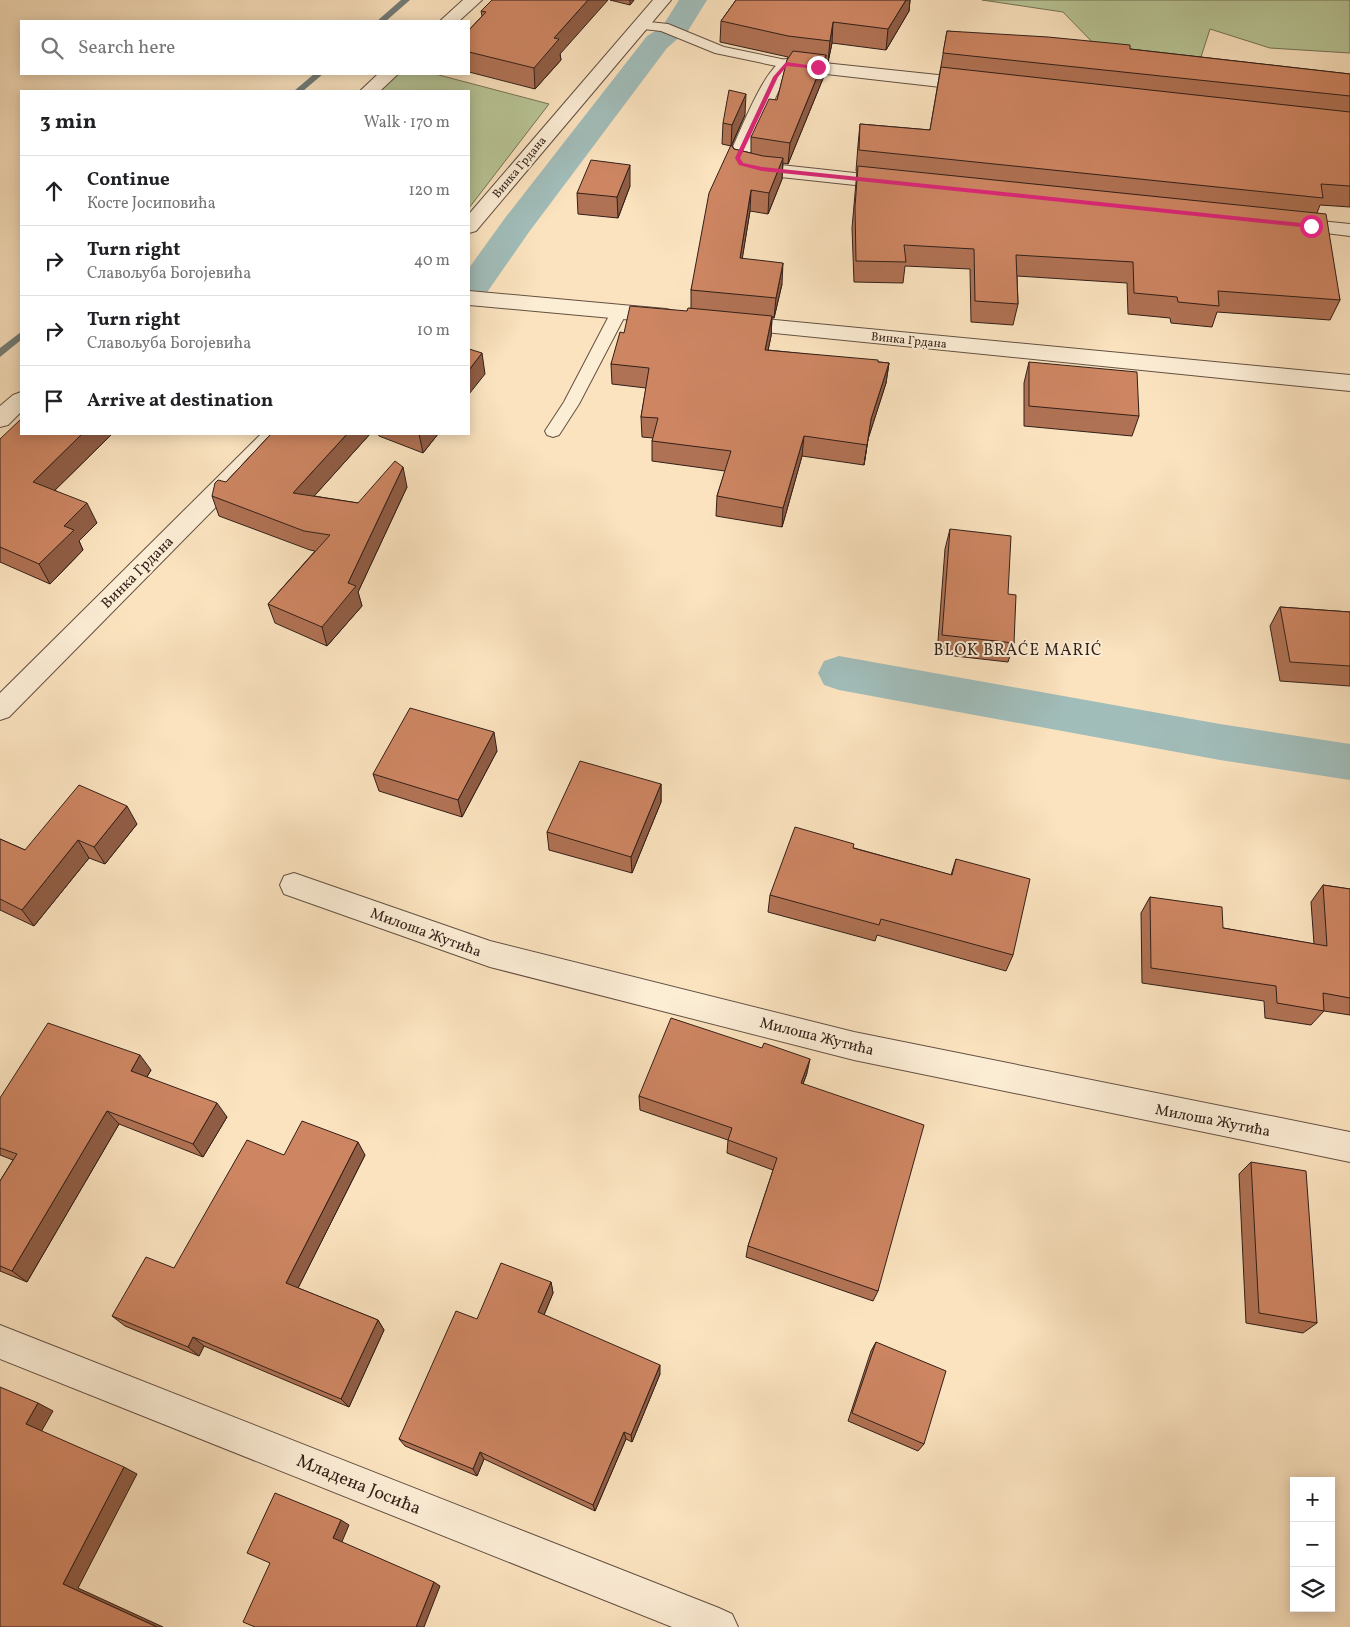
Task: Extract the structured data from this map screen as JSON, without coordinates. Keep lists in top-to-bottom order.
{
  "streets": {
    "street": ["Винка Грдана", "Милоша Жутића", "Младена Јосића"]
  },
  "districts": ["BLOK BRAĆE MARIĆ"],
  "page": {
    "search": "Search here",
    "heading": ["3 min", "Walk · 170 m"],
    "list": [
      ["Continue", "Косте Јосиповића", "120 m"],
      ["Turn right", "Славољуба Богојевића", "40 m"],
      ["Turn right", "Славољуба Богојевића", "10 m"],
      "Arrive at destination"
    ],
    "map_buttons": ["+", "−"]
  }
}
